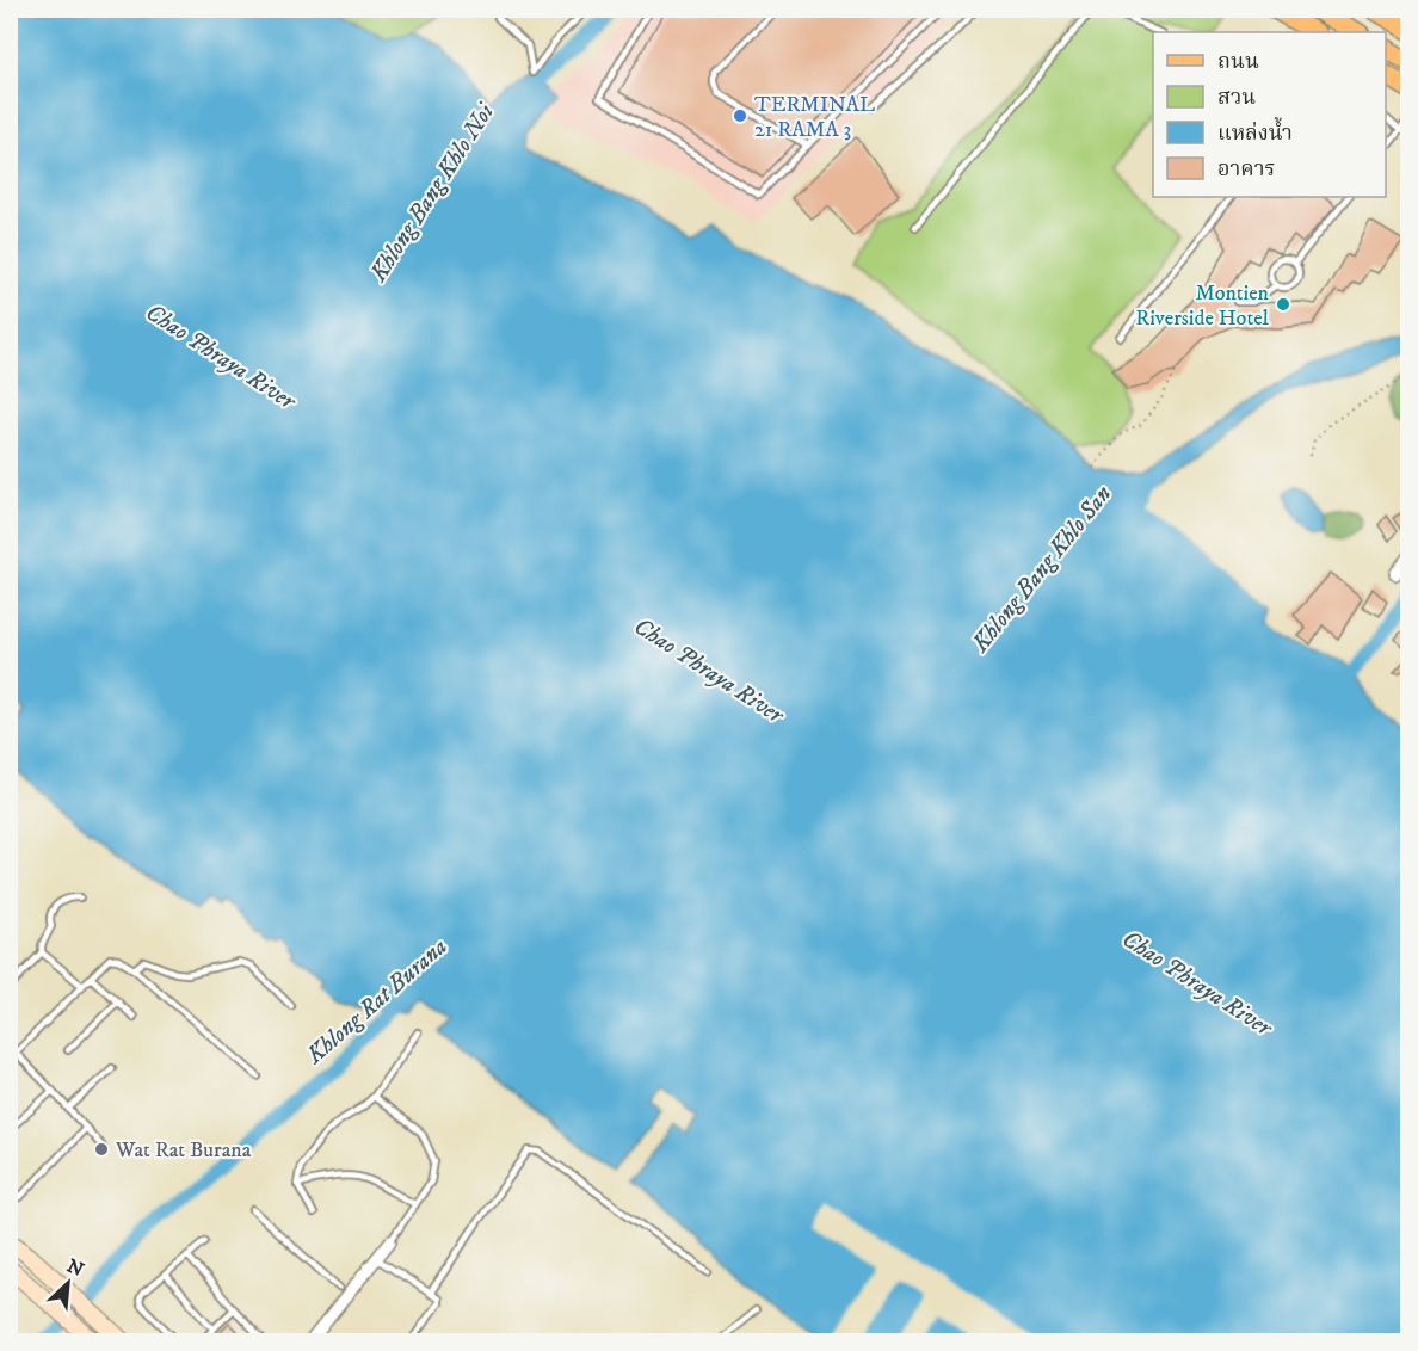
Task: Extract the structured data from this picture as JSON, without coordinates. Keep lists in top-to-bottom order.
{
  "water": [
    "Khlong Bang Khlo Noi",
    "Chao Phraya River",
    "Khlong Bang Khlo San",
    "Khlong Rat Burana"
  ],
  "places": ["TERMINAL 21 RAMA 3", "Montien Riverside Hotel", "Wat Rat Burana"],
  "legend": [
    "ถนน",
    "สวน",
    "แหล่งน้ำ",
    "อาคาร"
  ],
  "north": "top right"
}
